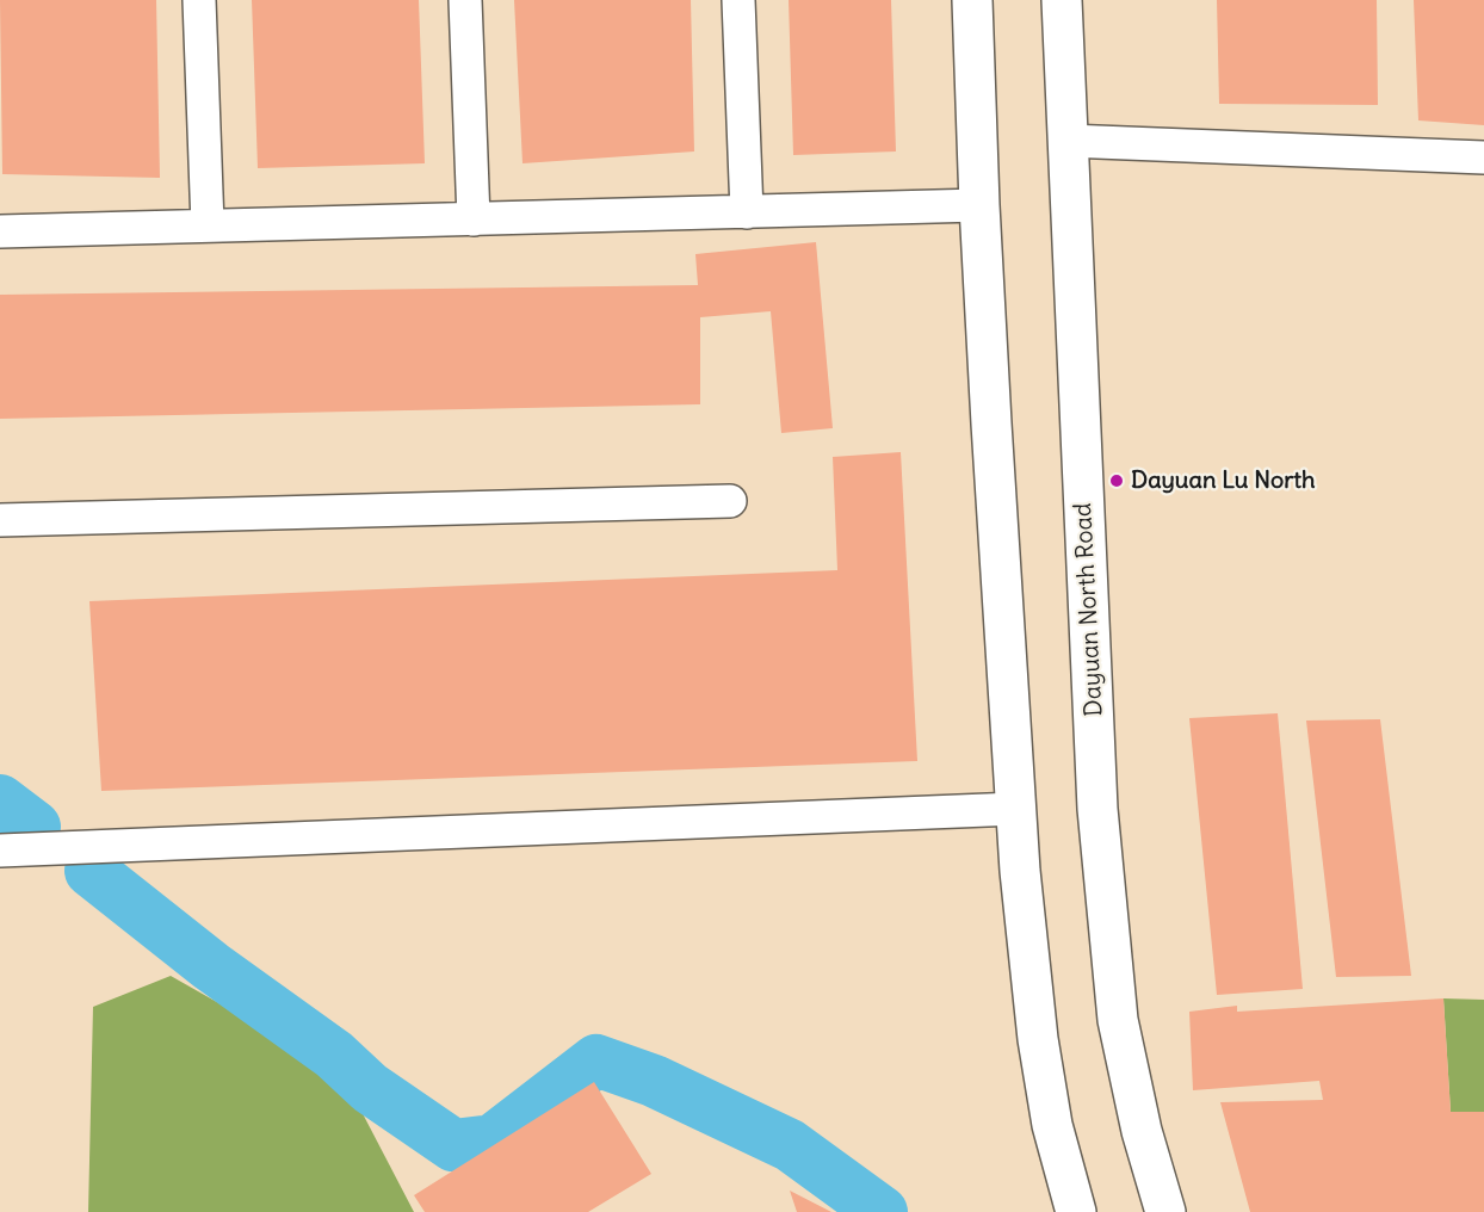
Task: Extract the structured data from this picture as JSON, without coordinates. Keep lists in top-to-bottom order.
{
  "streets": {
    "main road": ["Dayuan North Road"]
  },
  "places": ["Dayuan Lu North"]
}
